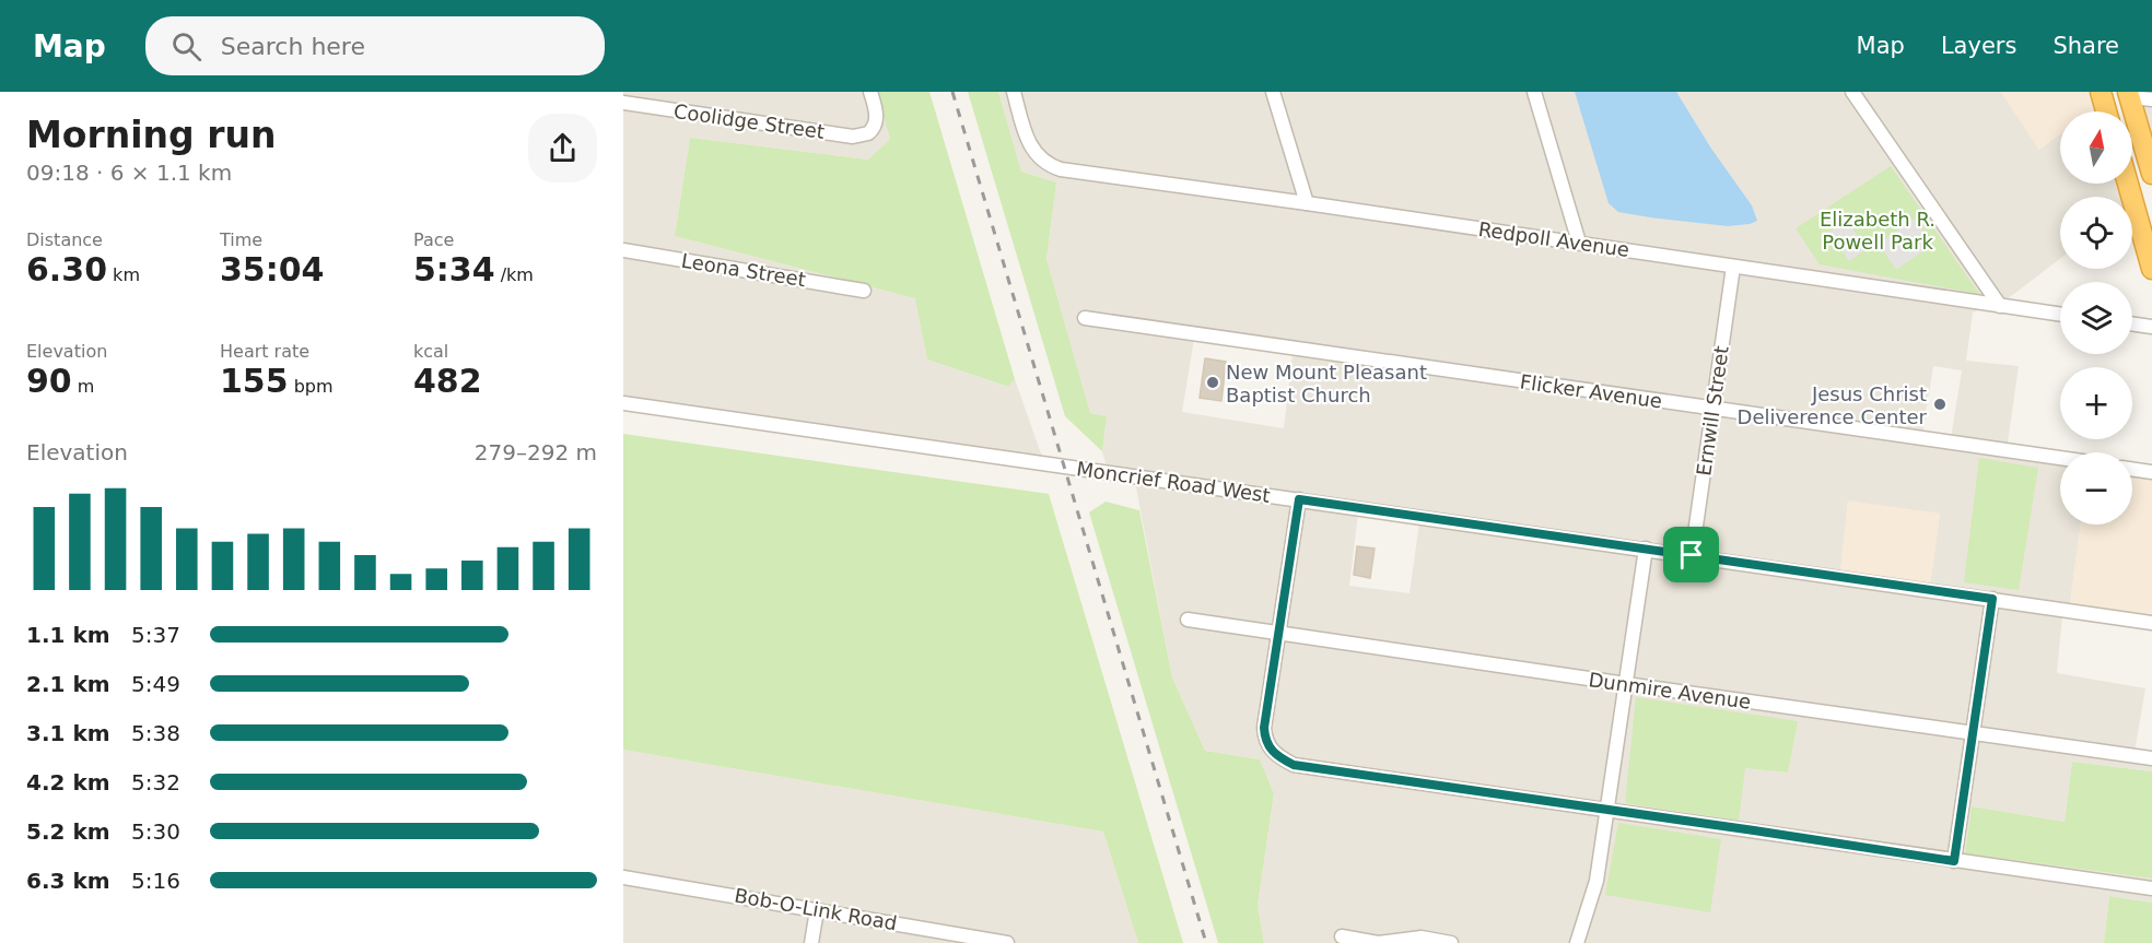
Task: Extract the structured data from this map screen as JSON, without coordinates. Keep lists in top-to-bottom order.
{
  "streets": {
    "street": [
      "Coolidge Street",
      "Redpoll Avenue",
      "Leona Street",
      "Flicker Avenue",
      "Ernwill Street",
      "Moncrief Road West",
      "Dunmire Avenue",
      "Bob-O-Link Road"
    ]
  },
  "crossings": [
    ["Redpoll Avenue", "Ernwill Street"],
    ["Flicker Avenue", "Ernwill Street"],
    ["Ernwill Street", "Moncrief Road West"]
  ],
  "parks": ["Elizabeth R. Powell Park"],
  "places": ["New Mount Pleasant Baptist Church", "Jesus Christ Deliverence Center"],
  "north": "top",
  "page": {
    "header": "Map",
    "search": "Search here",
    "nav": ["Map", "Layers", "Share"],
    "heading": ["Morning run", "09:18 · 6 × 1.1 km"],
    "map_buttons": ["+", "−"],
    "stats": [
      ["Distance", "6.30 km"],
      ["Time", "35:04"],
      ["Pace", "5:34 /km"],
      ["Elevation", "90 m"],
      ["Heart rate", "155 bpm"],
      ["kcal", "482"]
    ],
    "chart": ["Elevation", "279–292 m"],
    "list": [
      {
        "name": "1.1 km",
        "note": "5:37"
      },
      {
        "name": "2.1 km",
        "note": "5:49"
      },
      {
        "name": "3.1 km",
        "note": "5:38"
      },
      {
        "name": "4.2 km",
        "note": "5:32"
      },
      {
        "name": "5.2 km",
        "note": "5:30"
      },
      {
        "name": "6.3 km",
        "note": "5:16"
      }
    ]
  }
}
